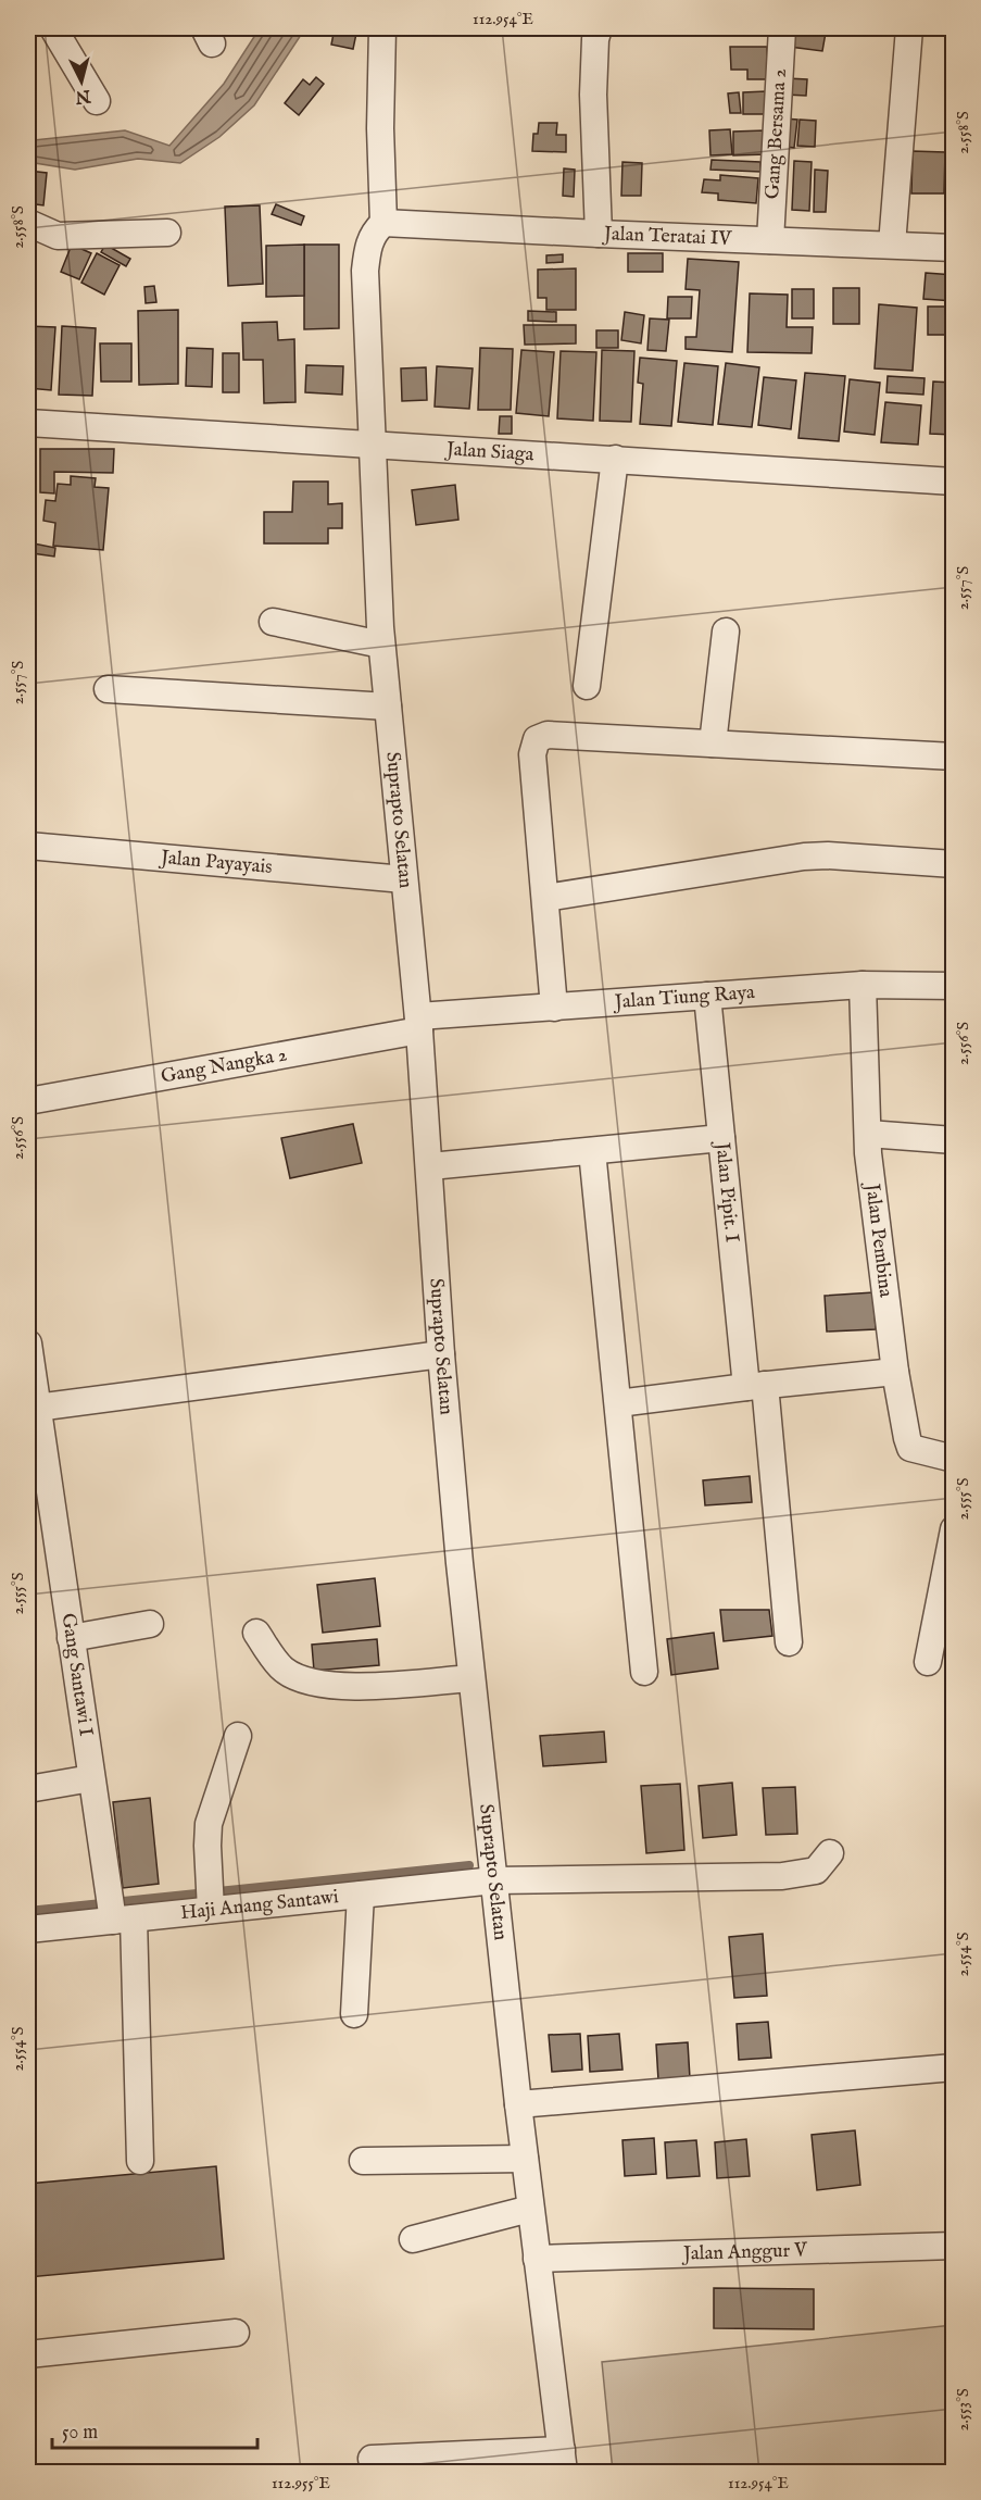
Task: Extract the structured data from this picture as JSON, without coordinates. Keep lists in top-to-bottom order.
{
  "streets": {
    "street": [
      "Gang Bersama 2",
      "Jalan Teratai IV",
      "Jalan Siaga",
      "Suprapto Selatan",
      "Jalan Payayais",
      "Jalan Tiung Raya",
      "Gang Nangka 2",
      "Jalan Pipit. I",
      "Jalan Pembina",
      "Gang Santawi I",
      "Haji Anang Santawi",
      "Jalan Anggur V"
    ]
  },
  "crossings": [
    ["Gang Bersama 2", "Jalan Teratai IV"],
    ["Jalan Teratai IV", "Suprapto Selatan"],
    ["Jalan Siaga", "Suprapto Selatan"],
    ["Suprapto Selatan", "Jalan Payayais"],
    ["Suprapto Selatan", "Jalan Tiung Raya"],
    ["Suprapto Selatan", "Gang Nangka 2"],
    ["Suprapto Selatan", "Haji Anang Santawi"],
    ["Suprapto Selatan", "Jalan Anggur V"],
    ["Jalan Tiung Raya", "Gang Nangka 2"],
    ["Jalan Tiung Raya", "Jalan Pipit. I"],
    ["Jalan Tiung Raya", "Jalan Pembina"],
    ["Gang Santawi I", "Haji Anang Santawi"]
  ],
  "scale_bar": "50 m",
  "north": "bottom",
  "coordinates": [
    "112.954°E",
    "2.558°S",
    "2.557°S",
    "2.556°S",
    "2.555°S",
    "2.554°S",
    "2.553°S",
    "112.955°E"
  ]
}
